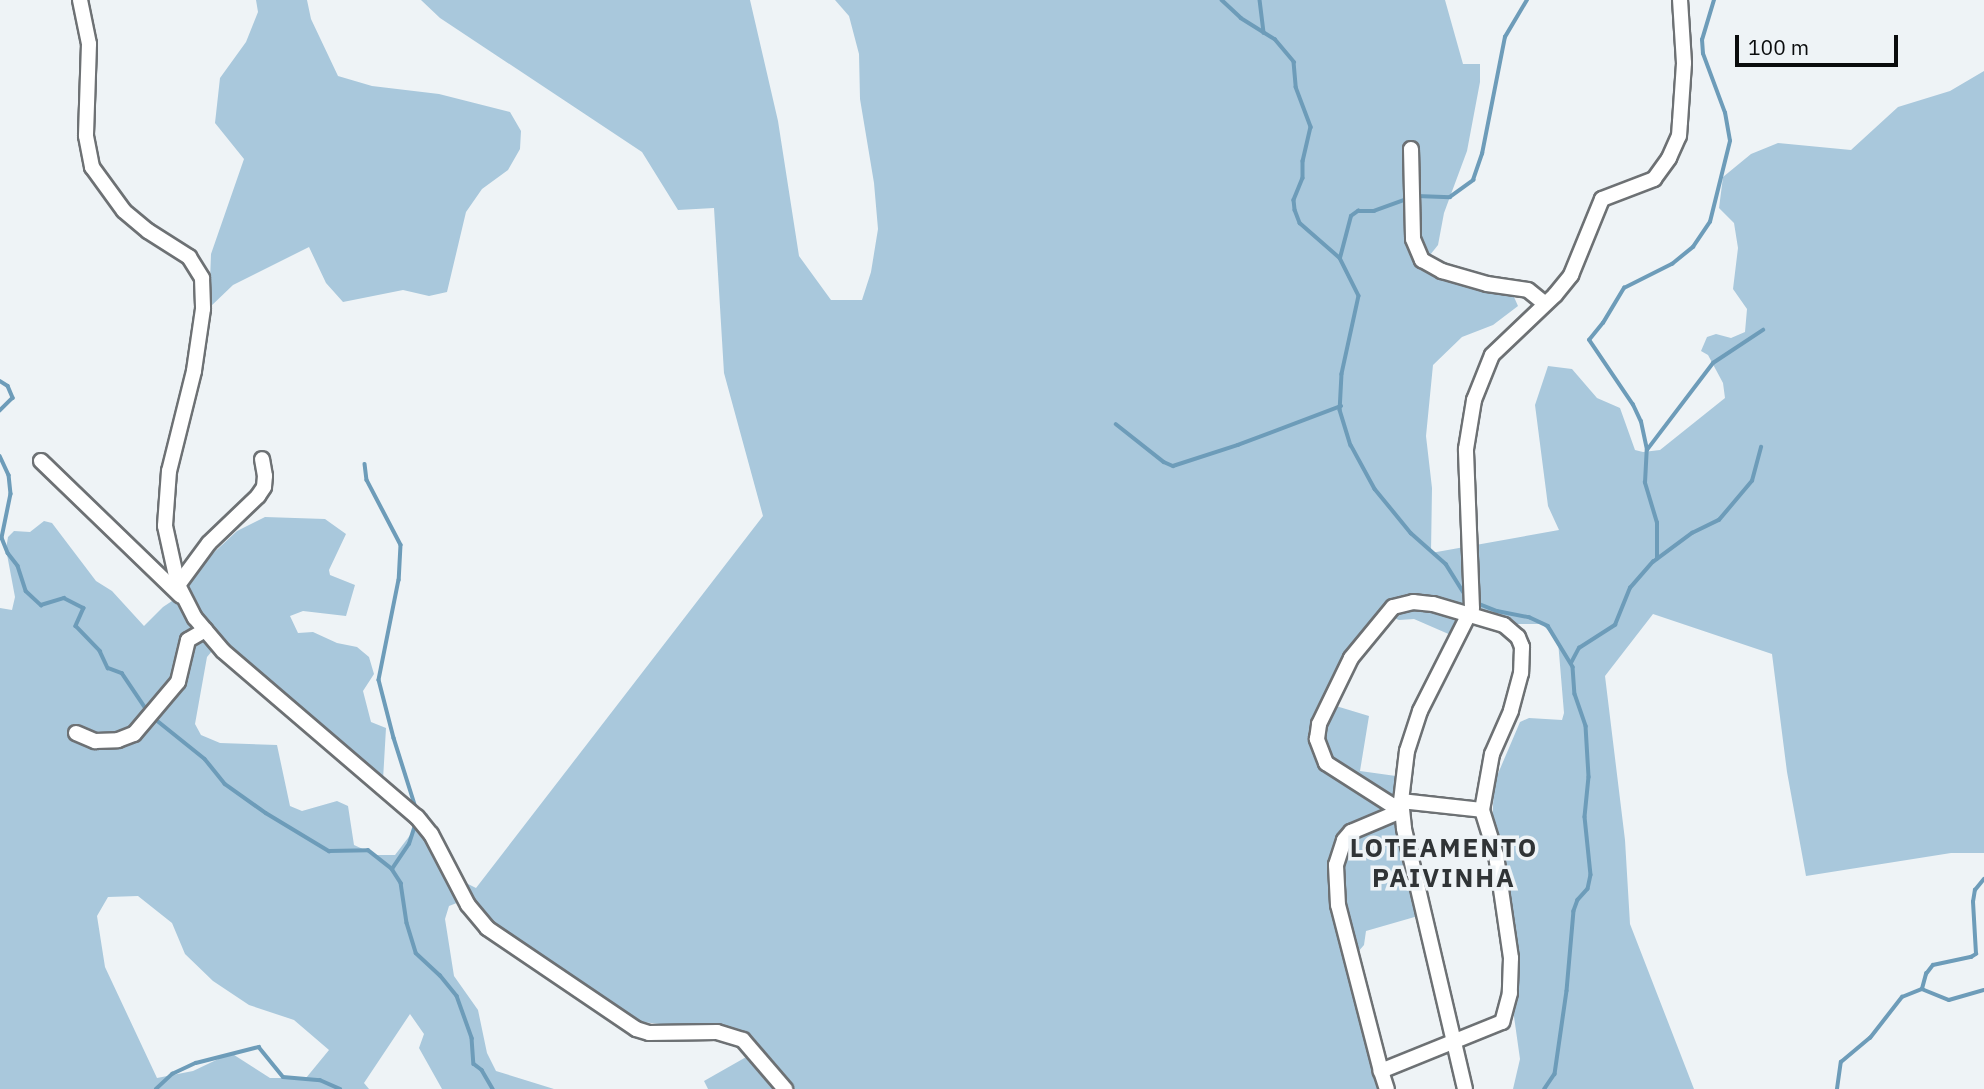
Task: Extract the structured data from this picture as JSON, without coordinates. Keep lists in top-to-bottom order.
{
  "districts": ["LOTEAMENTO PAIVINHA"],
  "scale_bar": "100 m"
}
